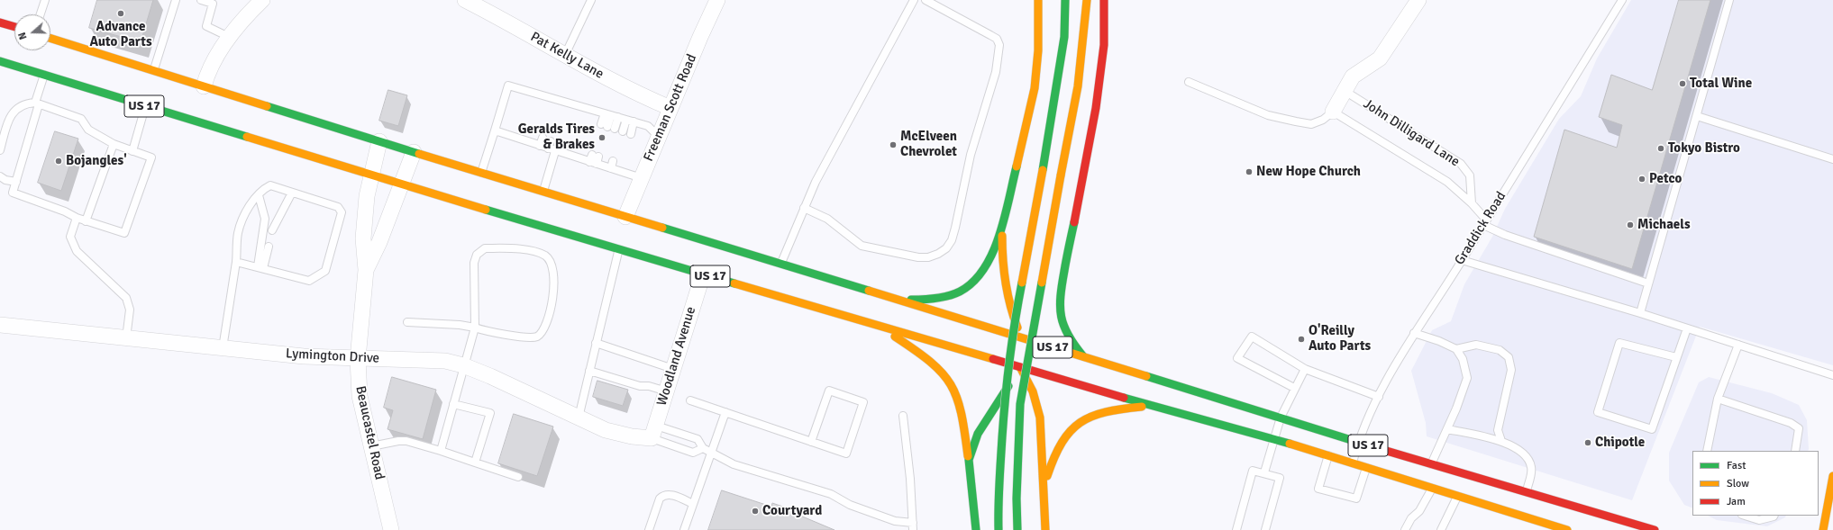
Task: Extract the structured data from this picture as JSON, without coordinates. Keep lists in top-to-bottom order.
{
  "streets": {
    "main road": ["US 17"],
    "street": [
      "Pat Kelly Lane",
      "Freeman Scott Road",
      "Lymington Drive",
      "Woodland Avenue",
      "Beaucastel Road"
    ],
    "lane": ["John Dilligard Lane", "Graddick Road"]
  },
  "crossings": [
    ["Pat Kelly Lane", "Freeman Scott Road"],
    ["US 17", "Freeman Scott Road"],
    ["US 17", "Graddick Road"],
    ["US 17", "Woodland Avenue"],
    ["US 17", "Beaucastel Road"],
    ["John Dilligard Lane", "Graddick Road"],
    ["Lymington Drive", "Woodland Avenue"],
    ["Lymington Drive", "Beaucastel Road"]
  ],
  "places": [
    "Advance Auto Parts",
    "Total Wine",
    "Geralds Tires & Brakes",
    "McElveen Chevrolet",
    "Tokyo Bistro",
    "Bojangles'",
    "New Hope Church",
    "Petco",
    "Michaels",
    "O'Reilly Auto Parts",
    "Chipotle",
    "Courtyard"
  ],
  "legend": ["Fast", "Slow", "Jam"],
  "north": "left"
}
